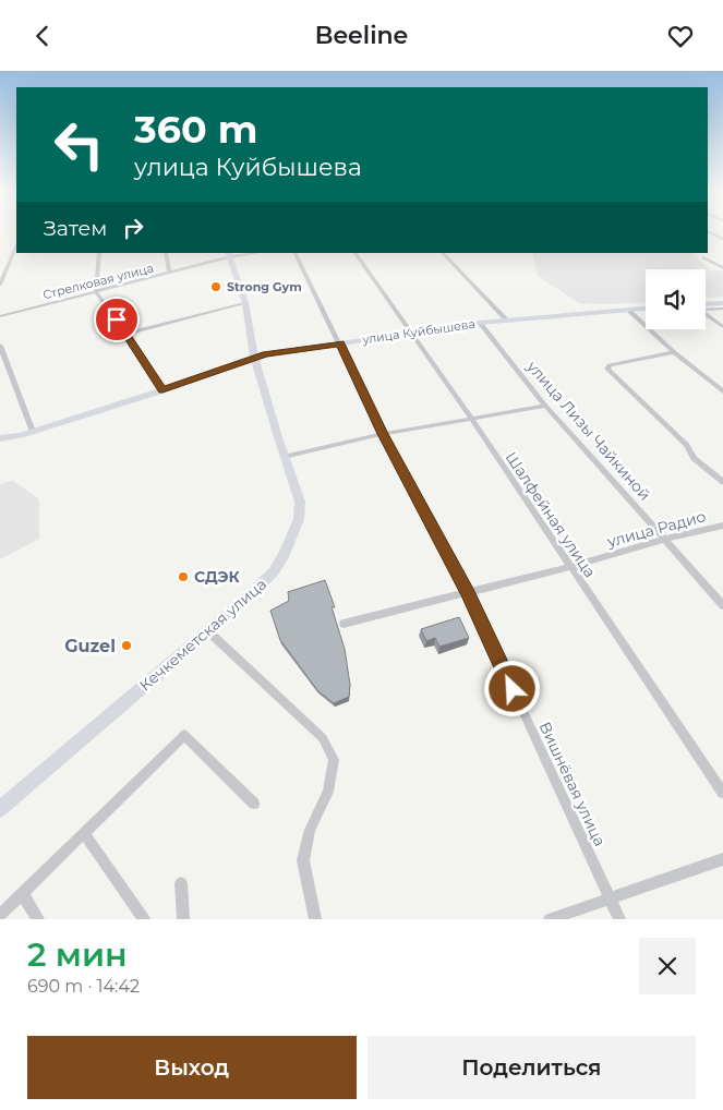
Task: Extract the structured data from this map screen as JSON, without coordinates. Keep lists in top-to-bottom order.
{
  "streets": {
    "main road": ["улица Куйбышева", "Кечкеметская улица"],
    "street": [
      "Стрелковая улица",
      "улица Лизы Чайкиной",
      "Шалфейная улица",
      "улица Радио",
      "Вишнёвая улица"
    ]
  },
  "crossings": [
    ["Стрелковая улица", "Кечкеметская улица"],
    ["улица Куйбышева", "улица Лизы Чайкиной"],
    ["улица Куйбышева", "Шалфейная улица"],
    ["улица Куйбышева", "Кечкеметская улица"],
    ["улица Куйбышева", "Вишнёвая улица"],
    ["улица Лизы Чайкиной", "улица Радио"],
    ["Шалфейная улица", "улица Радио"],
    ["улица Радио", "Вишнёвая улица"]
  ],
  "places": ["Strong Gym", "СДЭК", "Guzel"],
  "page": {
    "header": "Beeline",
    "turn": ["360 m", "улица Куйбышева"],
    "then": "Затем",
    "heading": ["2 мин", "690 m · 14:42"],
    "buttons": ["Выход", "Поделиться"]
  }
}
